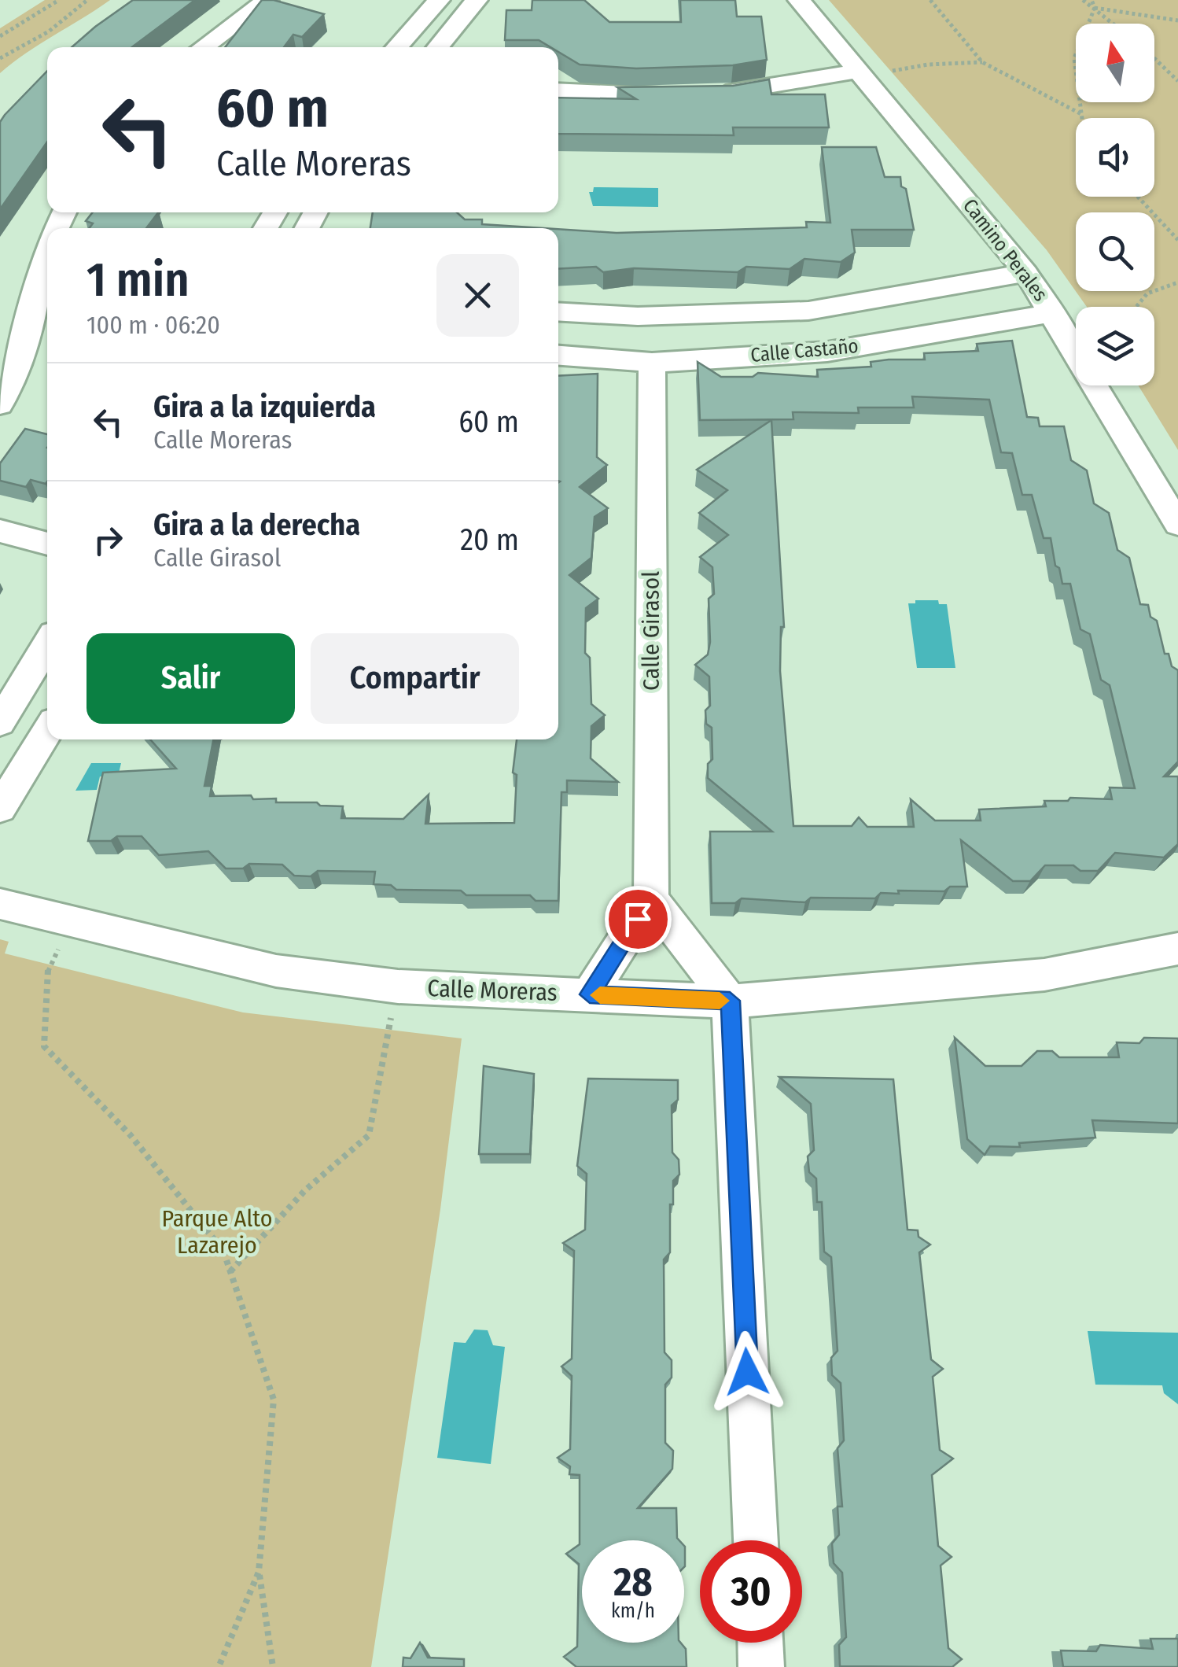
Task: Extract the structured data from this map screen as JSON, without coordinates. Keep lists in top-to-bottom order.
{
  "streets": {
    "street": [
      "Camino Perales",
      "Calle Castaño",
      "Calle Girasol",
      "Calle Moreras"
    ]
  },
  "crossings": [
    ["Camino Perales", "Calle Castaño"],
    ["Calle Castaño", "Calle Girasol"]
  ],
  "parks": ["Parque Alto Lazarejo"],
  "north": "top",
  "page": {
    "turn": ["60 m", "Calle Moreras"],
    "heading": ["1 min", "100 m · 06:20"],
    "list": [
      {
        "name": "Gira a la izquierda",
        "note": "Calle Moreras",
        "value": "60 m"
      },
      {
        "name": "Gira a la derecha",
        "note": "Calle Girasol",
        "value": "20 m"
      }
    ],
    "buttons": ["Salir", "Compartir"],
    "speed": "28 km/h",
    "limit": "30"
  }
}
